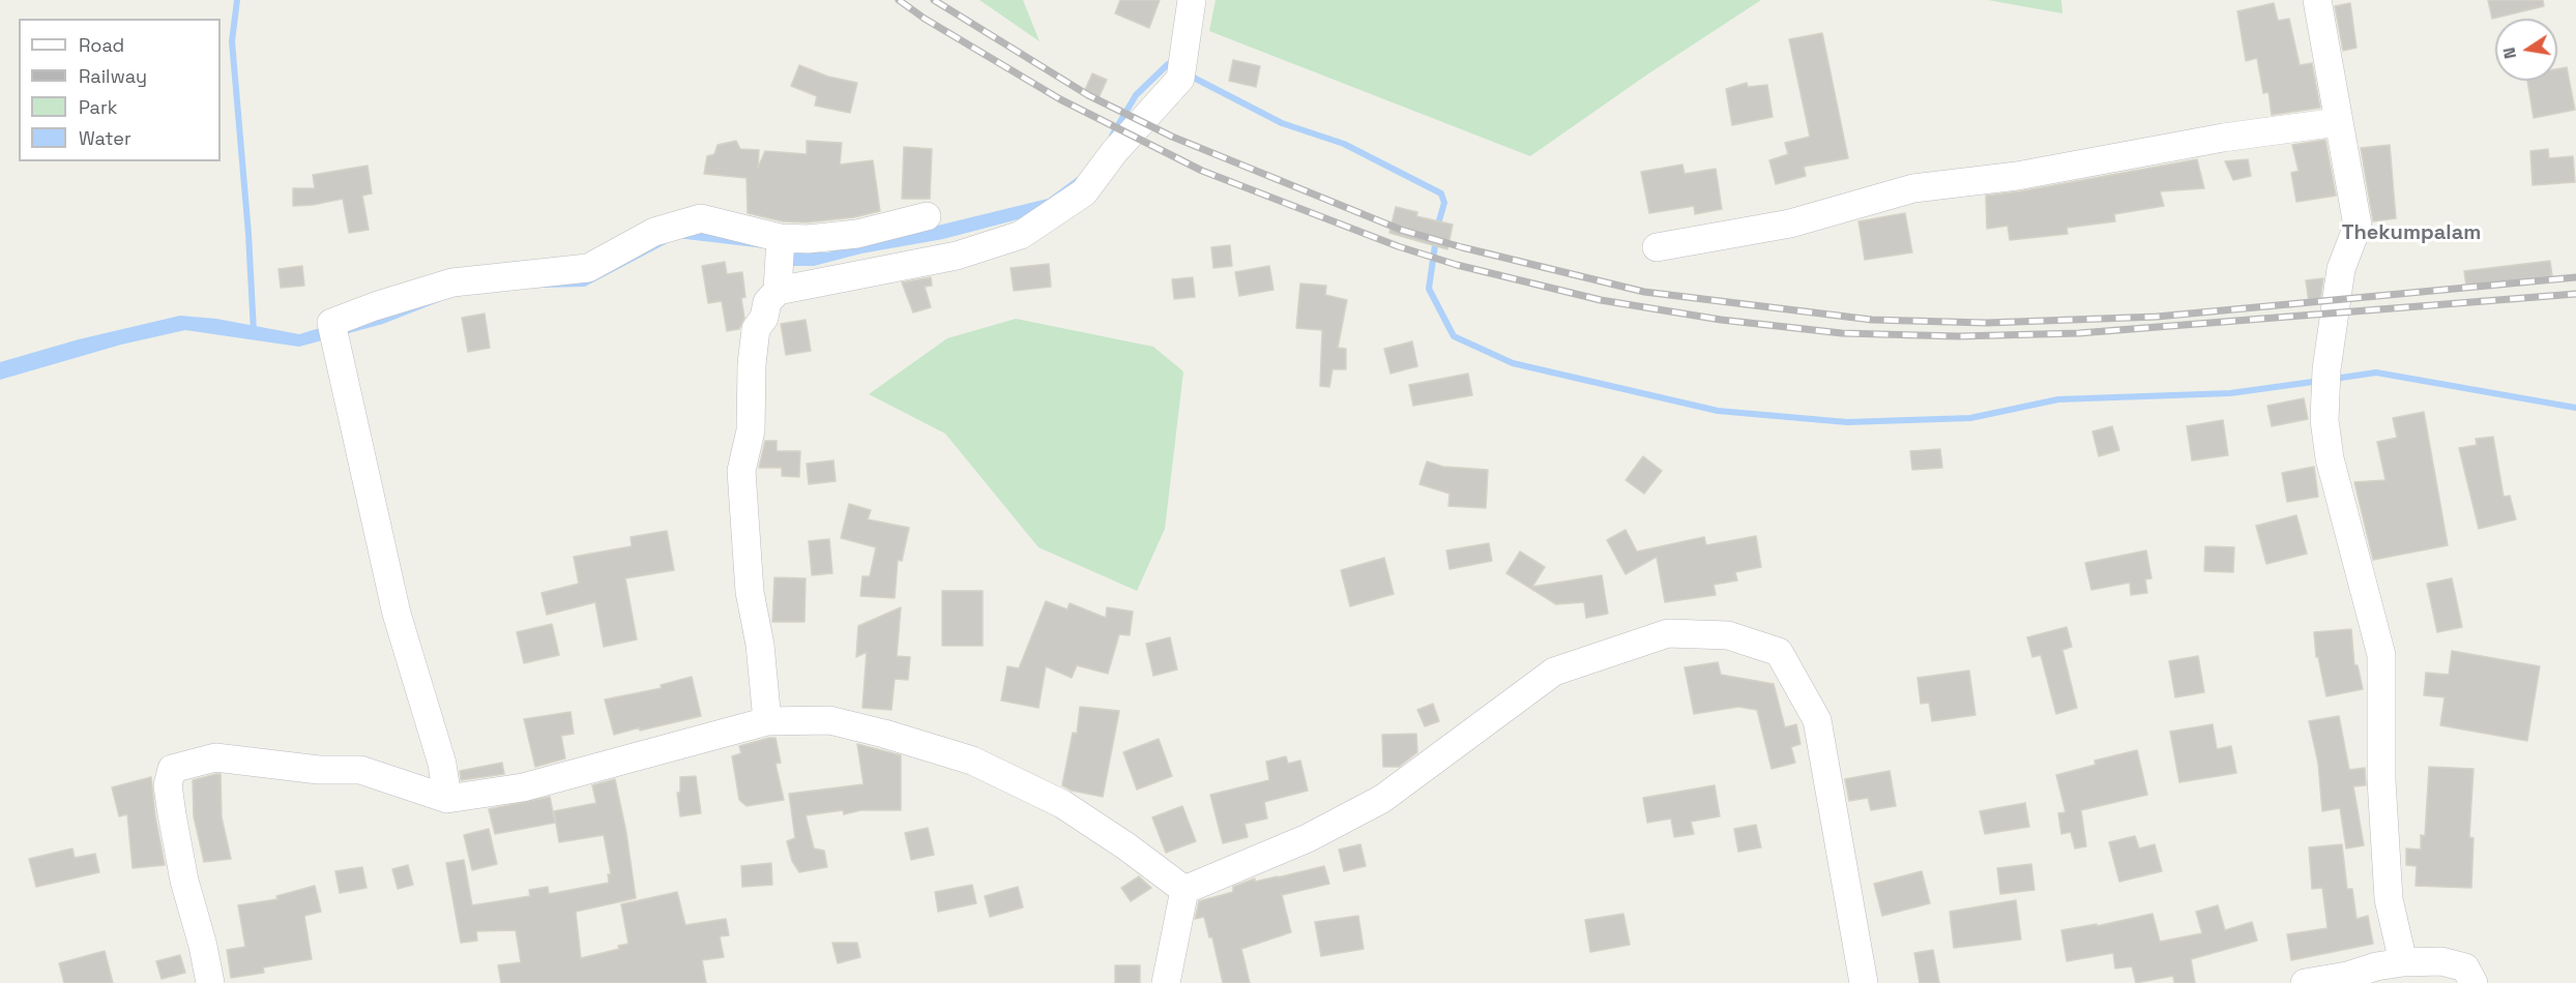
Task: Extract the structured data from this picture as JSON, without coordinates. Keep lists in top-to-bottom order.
{
  "districts": ["Thekumpalam"],
  "legend": [
    "Road",
    "Railway",
    "Park",
    "Water"
  ],
  "north": "left"
}
